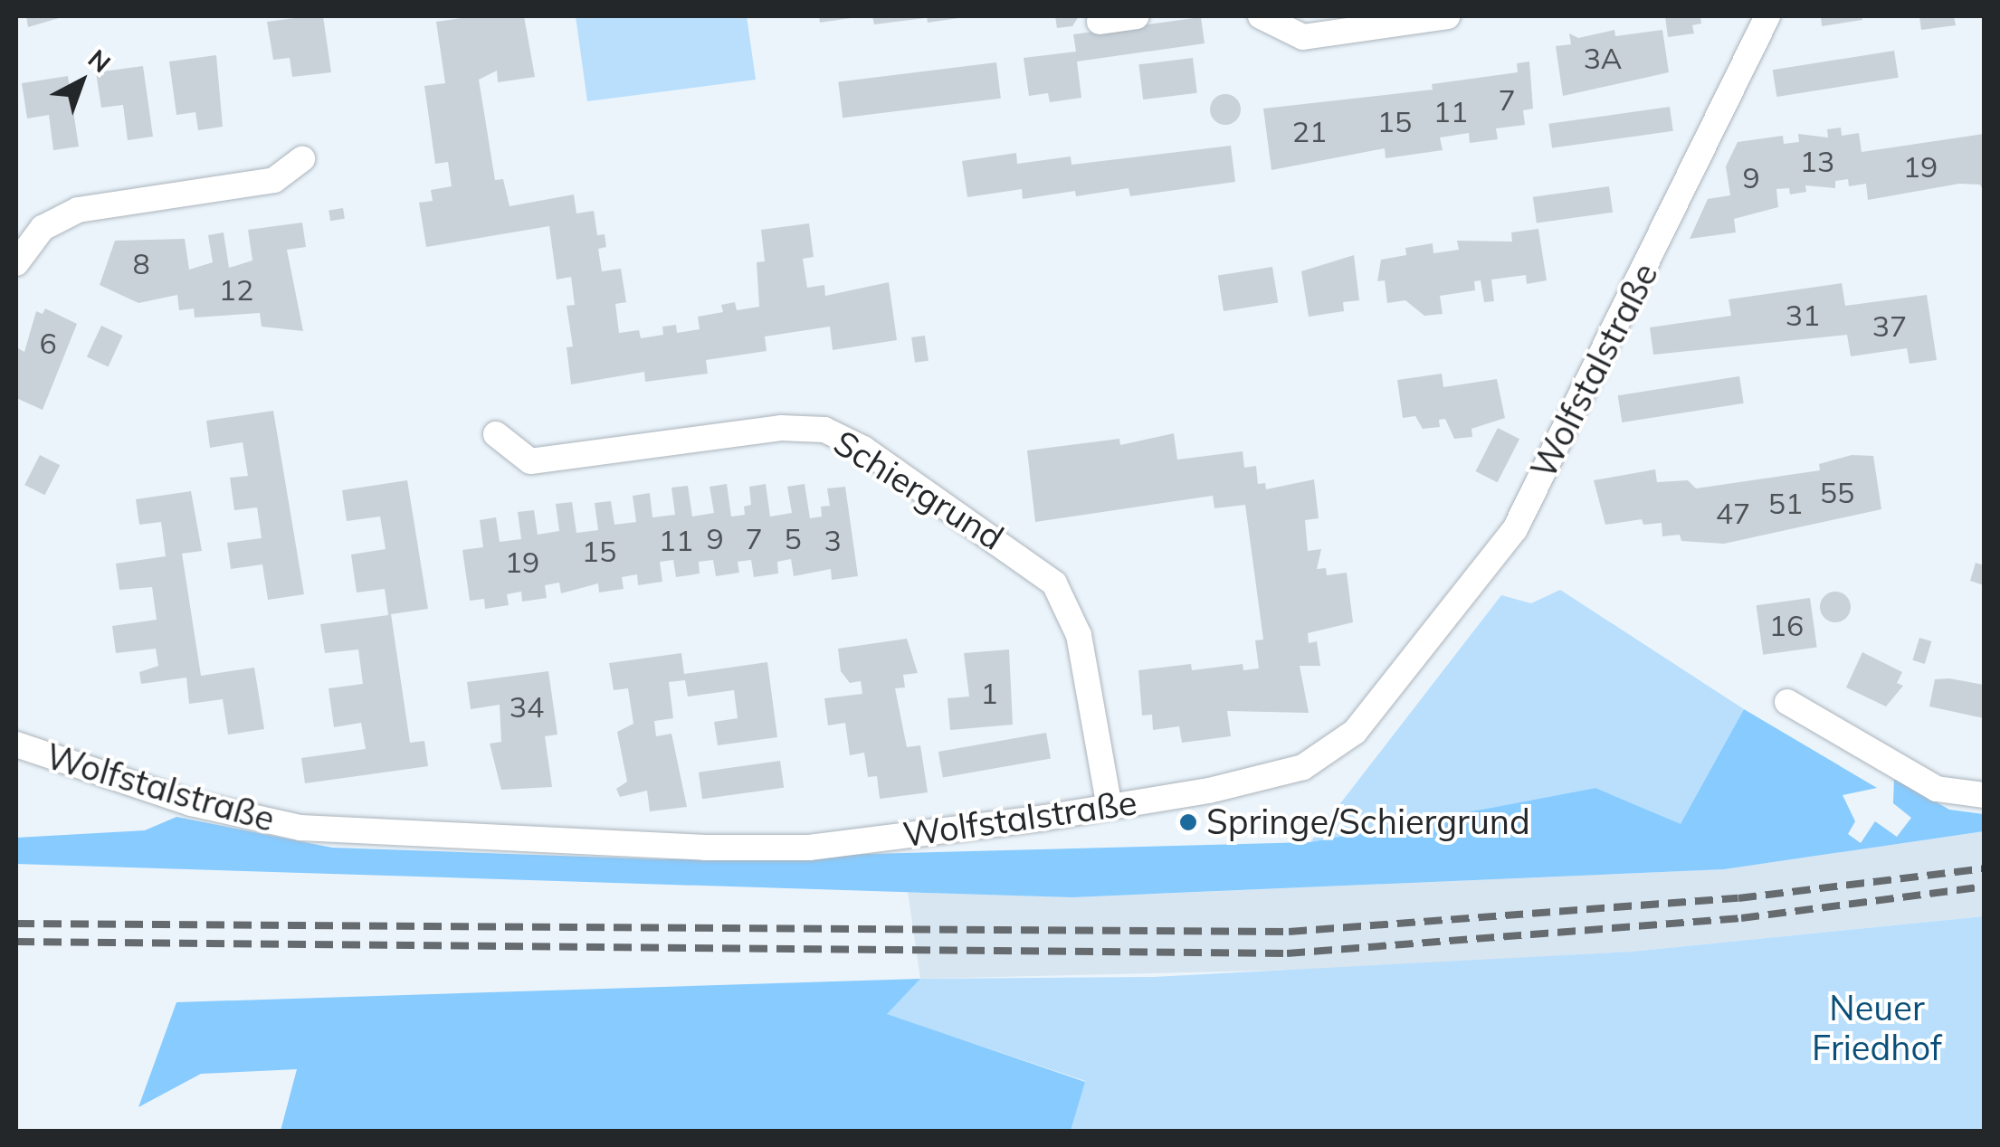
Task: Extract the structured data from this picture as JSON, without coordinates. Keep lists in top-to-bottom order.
{
  "streets": {
    "street": ["Wolfstalstraße", "Schiergrund"]
  },
  "crossings": [
    ["Wolfstalstraße", "Schiergrund"]
  ],
  "parks": ["Neuer Friedhof"],
  "places": ["Springe/Schiergrund"],
  "house_numbers": [
    "3A",
    "7",
    "11",
    "15",
    "21",
    "13",
    "19",
    "9",
    "8",
    "12",
    "31",
    "37",
    "6",
    "55",
    "51",
    "47",
    "9",
    "7",
    "5",
    "11",
    "3",
    "15",
    "19",
    "16",
    "1",
    "34"
  ],
  "north": "top right"
}
